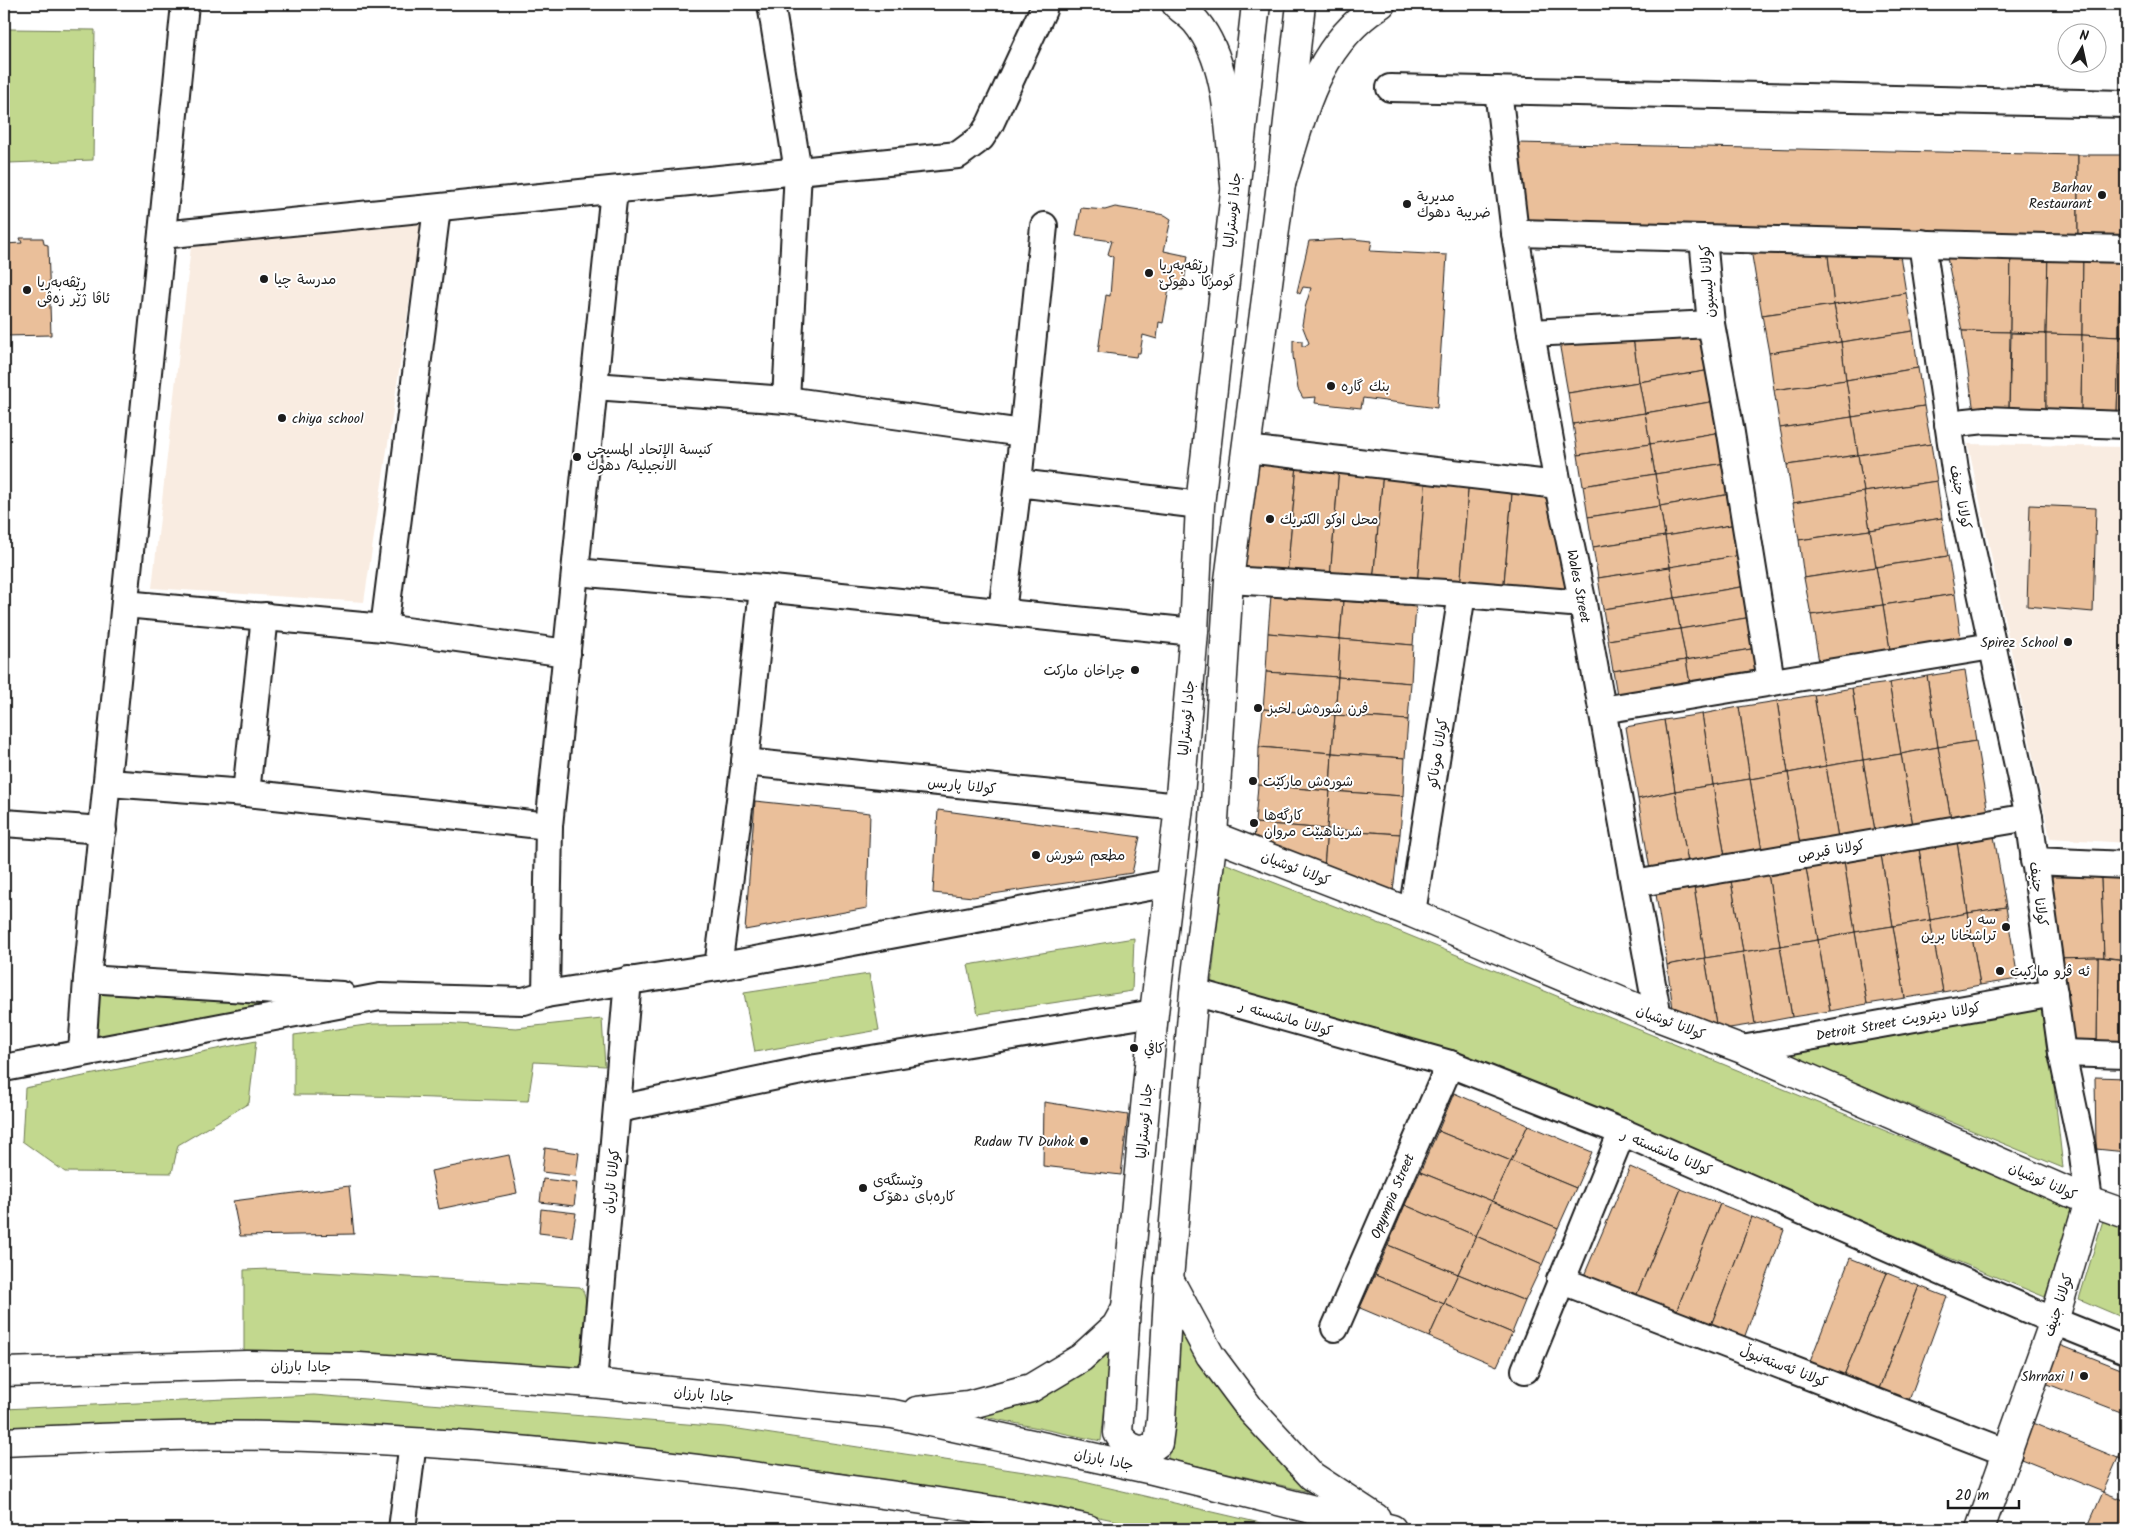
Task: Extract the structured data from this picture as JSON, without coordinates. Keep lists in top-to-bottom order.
{
  "streets": {
    "main road": [
      "جادا ئوسترالیا",
      "كولانا جنيف",
      "كولانا ئوشيان",
      "جادا بارزان"
    ],
    "street": [
      "كولانا ليسبون",
      "Wales Street",
      "كولانا موناكو",
      "كولانا پاریس",
      "كولانا قبرص",
      "كولانا مانشسته ر",
      "Detroit Street كولانا ديترويت",
      "كولانا ئاريان",
      "Opympia Street",
      "كولانا ئەستەنبوڵ"
    ]
  },
  "crossings": [
    ["جادا ئوسترالیا", "كولانا پاریس"],
    ["كولانا ليسبون", "كولانا جنيف"],
    ["كولانا جنيف", "كولانا قبرص"],
    ["كولانا جنيف", "كولانا ئوشيان"],
    ["كولانا جنيف", "كولانا مانشسته ر"],
    ["كولانا جنيف", "Detroit Street كولانا ديترويت"],
    ["كولانا جنيف", "كولانا ئەستەنبوڵ"],
    ["Wales Street", "كولانا قبرص"],
    ["Wales Street", "كولانا ئوشيان"],
    ["كولانا موناكو", "كولانا ئوشيان"],
    ["كولانا ئوشيان", "Detroit Street كولانا ديترويت"],
    ["كولانا مانشسته ر", "Opympia Street"],
    ["كولانا ئاريان", "جادا بارزان"]
  ],
  "places": [
    "Barhav Restaurant",
    "مديرية ضريبة دهوك",
    "رێڤه‌به‌ریا گومركا دهوكێ",
    "مدرسة چيا",
    "رێڤەبەریا ئاڤا ژێر زەڤی",
    "بنك گاره",
    "chiya school",
    "كنيسة الإتحاد المسيحي الانجيلية/ دهوك",
    "محل اوكو الكتريك",
    "Spirez School",
    "چراخان ماركت",
    "فرن شوره‌ش لخبز",
    "شوره‌ش ماركێت",
    "كارگه‌ها شريناهيێت مروان",
    "مطعم شورش",
    "سه ر تراشخانا برين",
    "ئه ڤرو ماركيت",
    "كافي",
    "Rudaw TV Duhok",
    "وێستگەی کارەبای دهۆک",
    "Shrnaxi 1"
  ],
  "scale_bar": "20 m",
  "north": "top"
}
